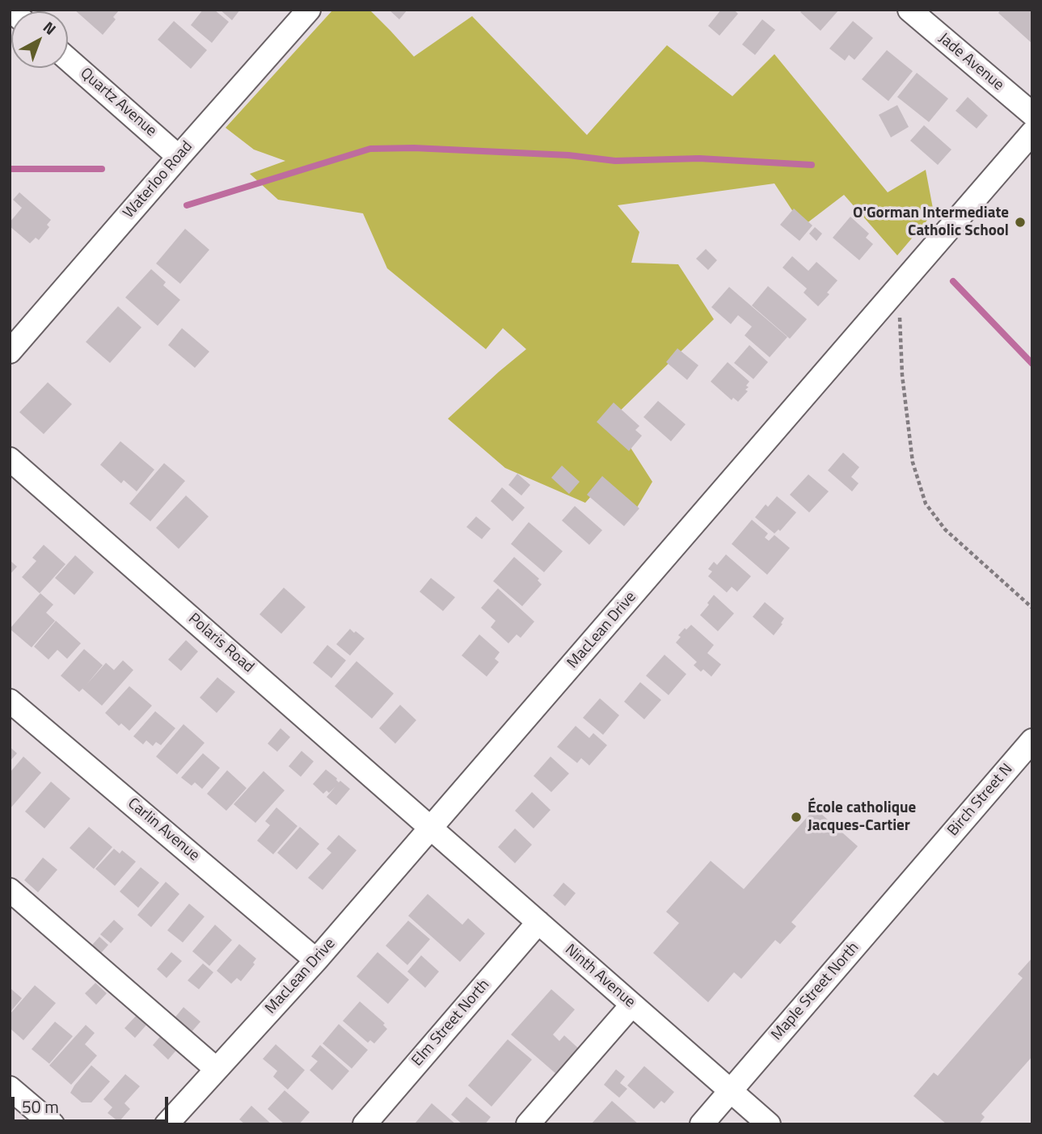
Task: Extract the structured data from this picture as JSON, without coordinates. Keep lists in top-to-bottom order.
{
  "streets": {
    "street": [
      "Jade Avenue",
      "Quartz Avenue",
      "Waterloo Road",
      "MacLean Drive",
      "Polaris Road",
      "Birch Street N",
      "Carlin Avenue",
      "Ninth Avenue",
      "Maple Street North",
      "Elm Street North"
    ]
  },
  "crossings": [
    ["Quartz Avenue", "Waterloo Road"],
    ["MacLean Drive", "Polaris Road"],
    ["MacLean Drive", "Carlin Avenue"],
    ["MacLean Drive", "Ninth Avenue"],
    ["Polaris Road", "Ninth Avenue"],
    ["Birch Street N", "Maple Street North"],
    ["Ninth Avenue", "Maple Street North"],
    ["Ninth Avenue", "Elm Street North"]
  ],
  "places": ["O'Gorman Intermediate Catholic School", "École catholique Jacques-Cartier"],
  "scale_bar": "50 m",
  "north": "top right"
}
